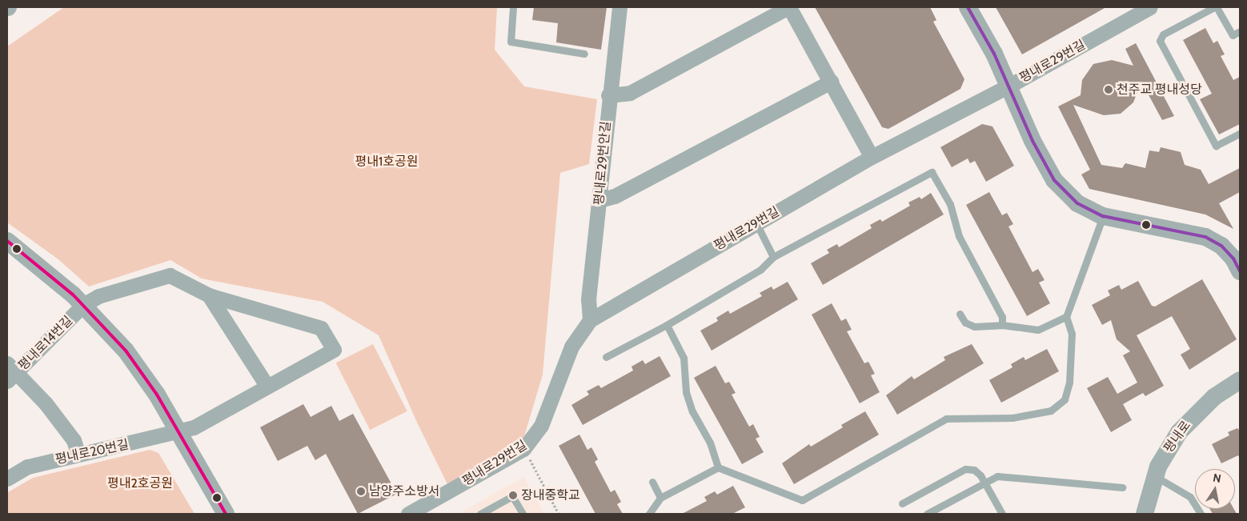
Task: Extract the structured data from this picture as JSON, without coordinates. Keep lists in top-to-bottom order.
{
  "streets": {
    "street": [
      "평내로29번길",
      "평내로29번안길",
      "평내로14번길",
      "평내로",
      "평내로20번길"
    ]
  },
  "crossings": [
    ["평내로29번길", "평내로29번안길"],
    ["평내로14번길", "평내로20번길"]
  ],
  "parks": ["평내1호공원", "평내2호공원"],
  "places": ["천주교 평내성당", "남양주소방서", "장내중학교"],
  "north": "top"
}
